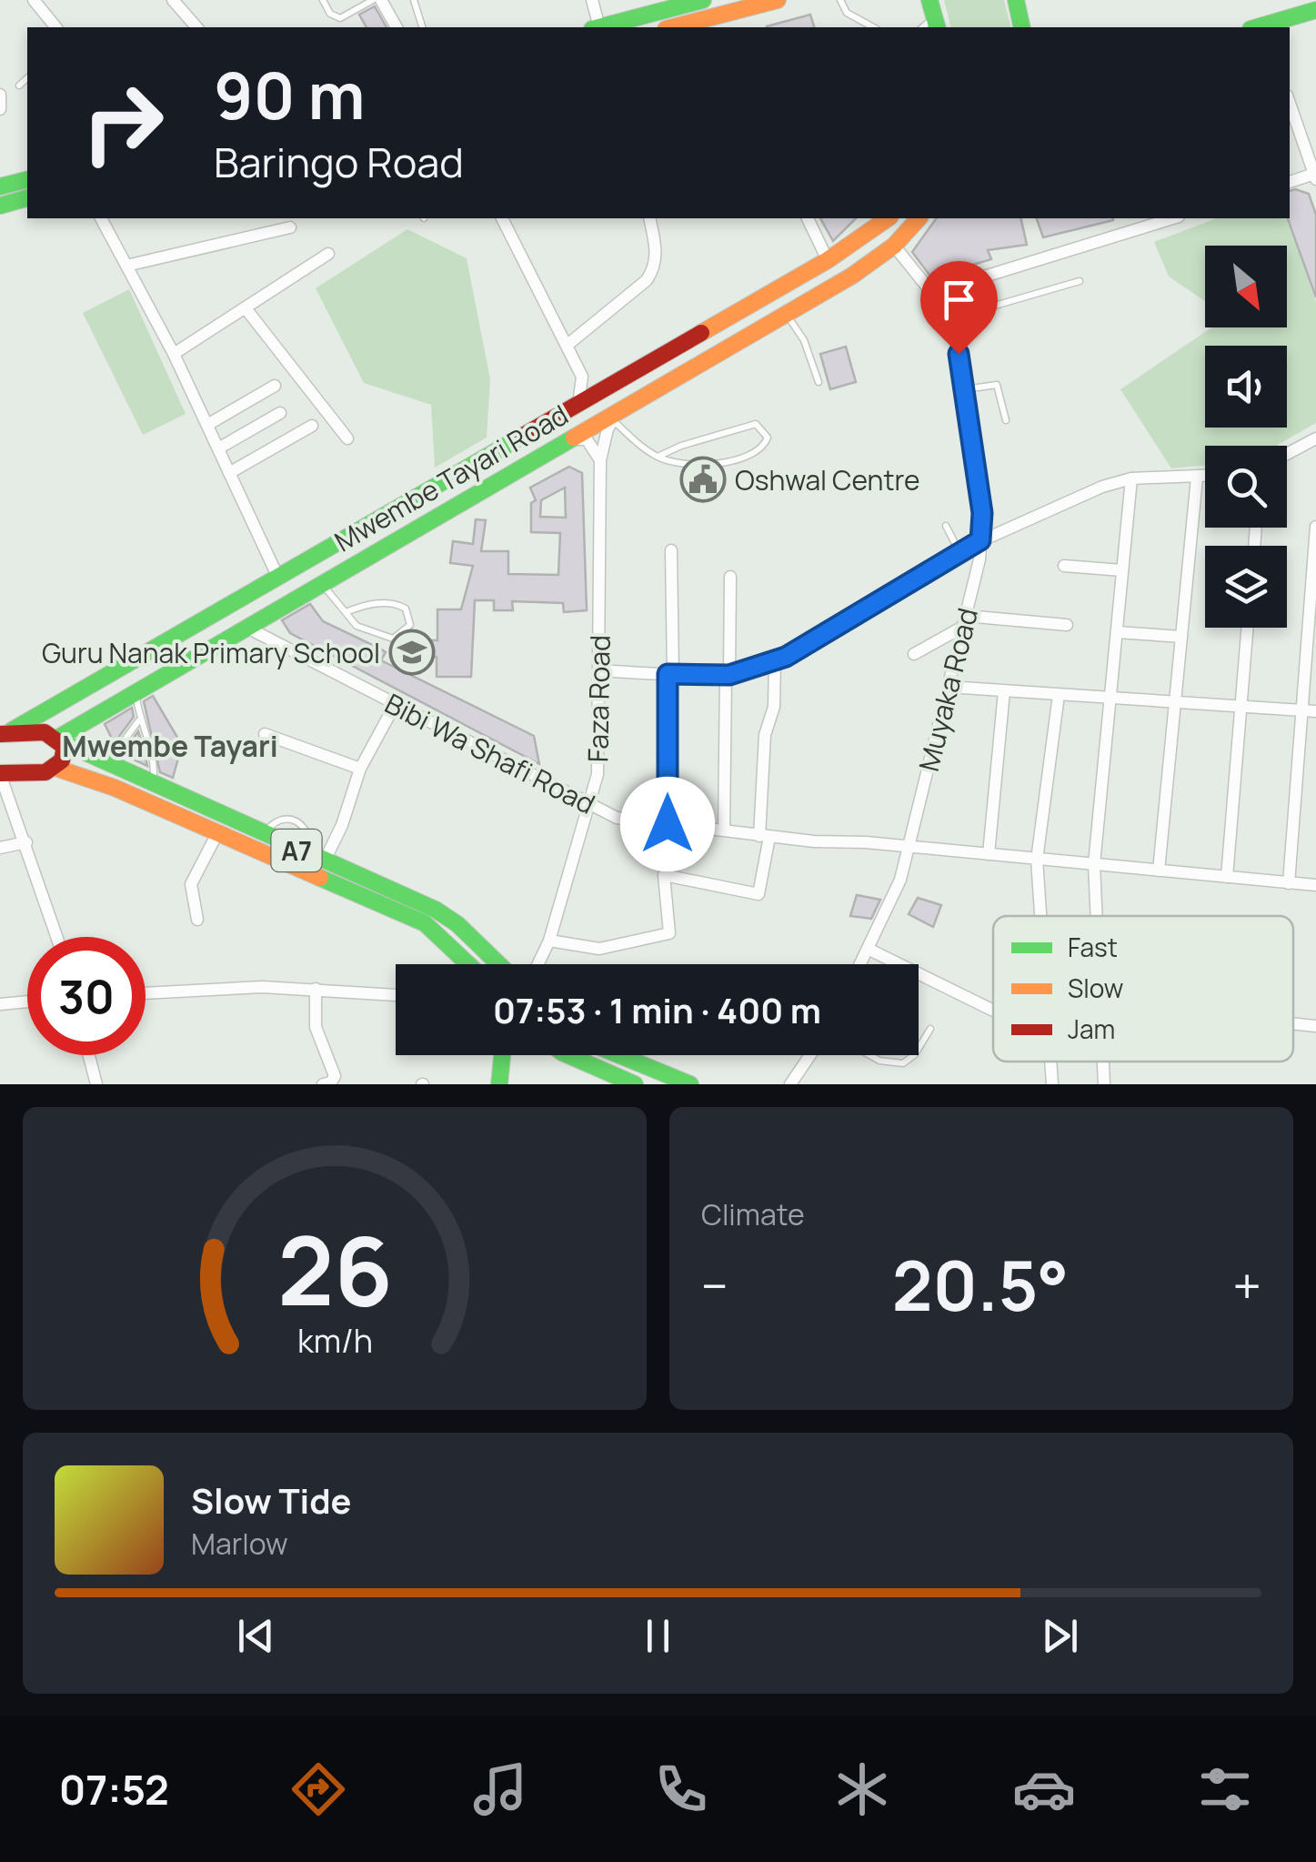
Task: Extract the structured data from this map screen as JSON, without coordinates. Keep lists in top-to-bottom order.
{
  "streets": {
    "main road": ["Mwembe Tayari Road", "A7"],
    "street": ["Muyaka Road", "Faza Road", "Bibi Wa Shafi Road"]
  },
  "crossings": [
    ["Mwembe Tayari Road", "Muyaka Road"],
    ["Mwembe Tayari Road", "Faza Road"],
    ["Mwembe Tayari Road", "Bibi Wa Shafi Road"],
    ["Mwembe Tayari Road", "A7"],
    ["Muyaka Road", "Bibi Wa Shafi Road"],
    ["Faza Road", "Bibi Wa Shafi Road"]
  ],
  "districts": ["Mwembe Tayari"],
  "places": {
    "public building": ["Oshwal Centre"],
    "school or university": ["Guru Nanak Primary School"]
  },
  "legend": ["Fast", "Slow", "Jam"],
  "north": "bottom right",
  "page": {
    "turn": ["90 m", "Baringo Road"],
    "limit": "30",
    "trip": "07:53 · 1 min · 400 m",
    "tile": "Climate",
    "heat": ["−", "20.5°", "+"],
    "song": ["Slow Tide", "Marlow"],
    "tabs": "07:52",
    "gauge": ["26", "km/h"]
  }
}
